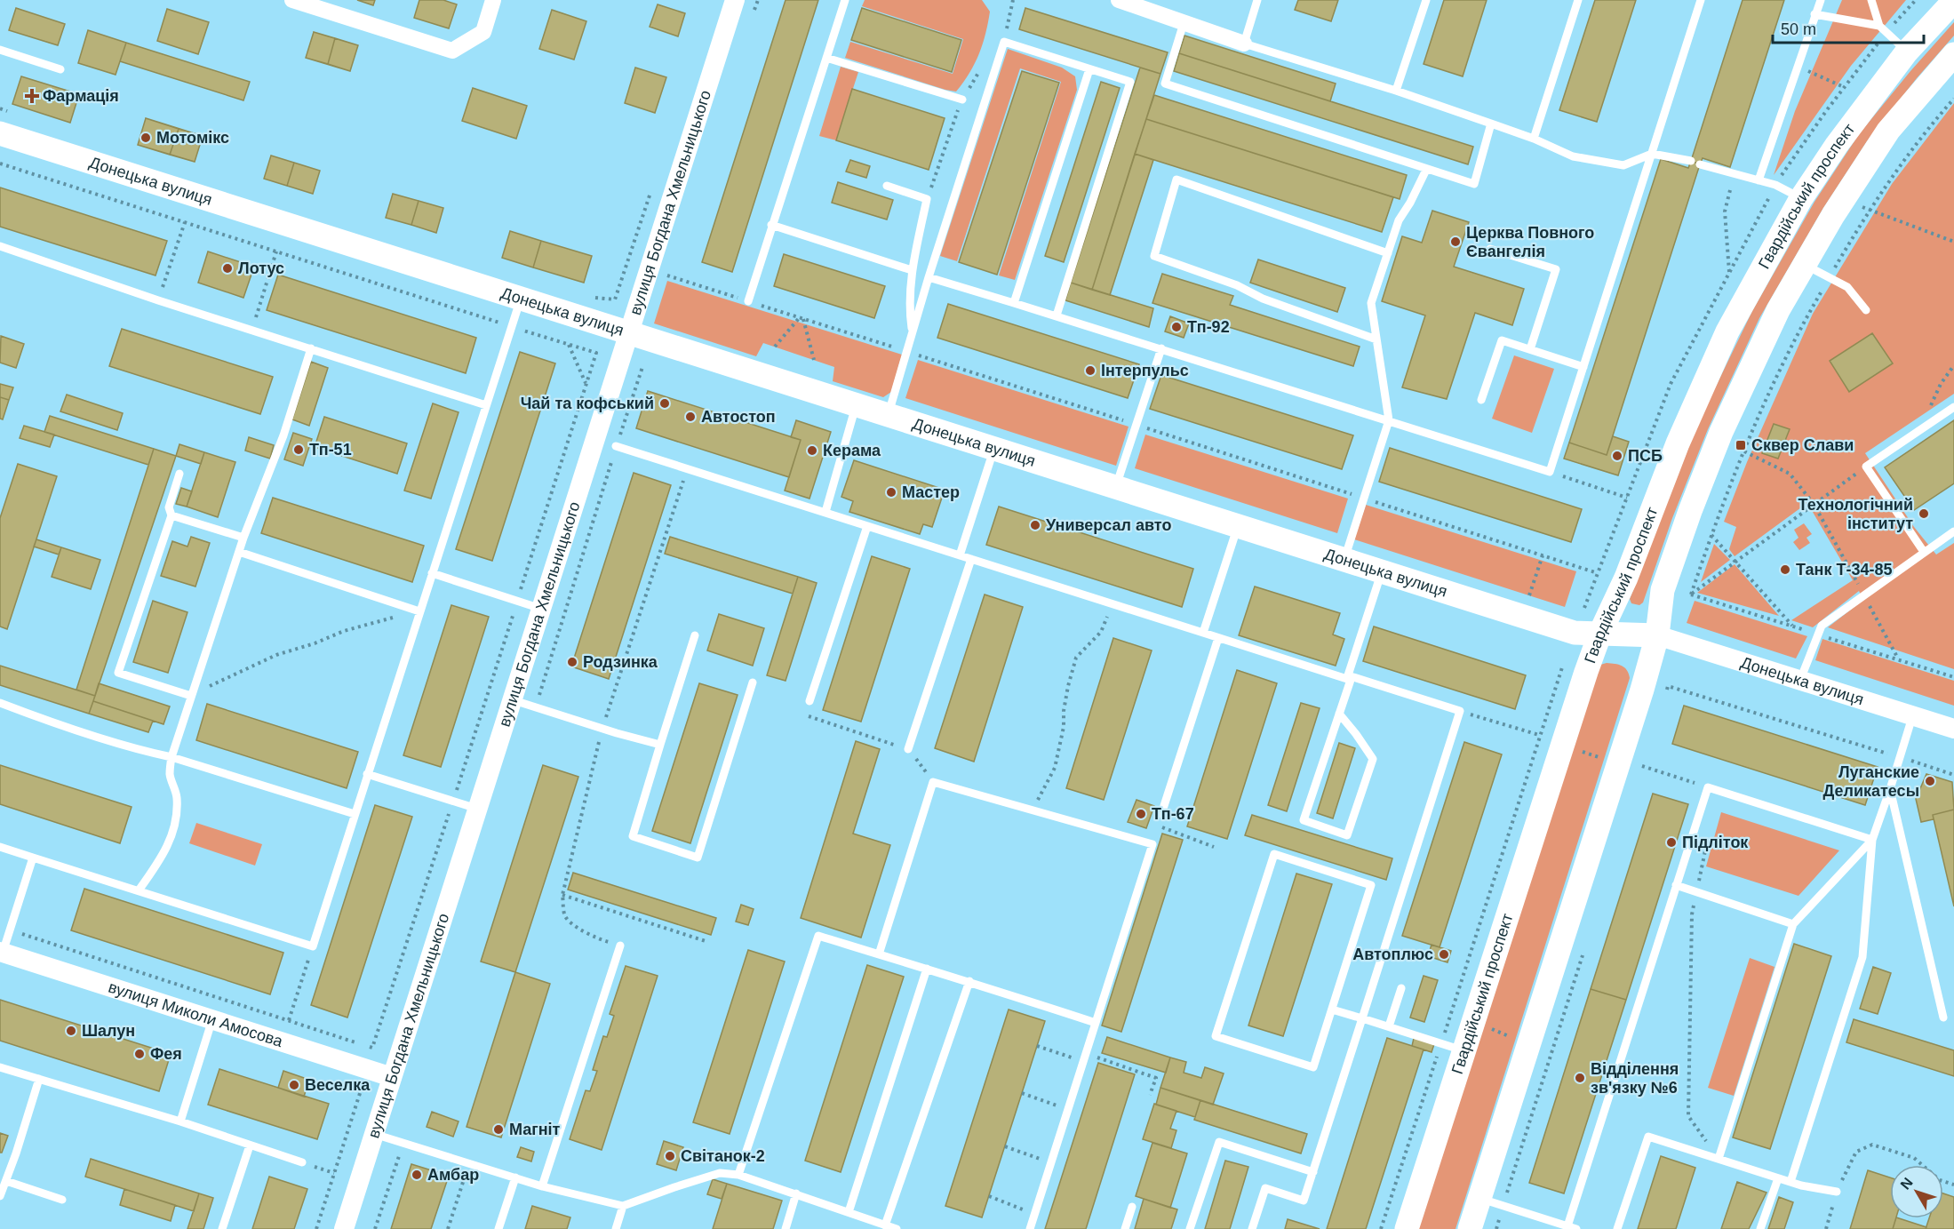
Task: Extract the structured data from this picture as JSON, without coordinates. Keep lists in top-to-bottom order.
{
  "streets": {
    "main road": ["Донецька вулиця", "Гвардійський проспект"],
    "street": ["вулиця Богдана Хмельницького", "вулиця Миколи Амосова"]
  },
  "crossings": [
    ["Донецька вулиця", "Гвардійський проспект"],
    ["Донецька вулиця", "вулиця Богдана Хмельницького"],
    ["вулиця Богдана Хмельницького", "вулиця Миколи Амосова"]
  ],
  "places": {
    "health": ["Фармація"],
    "other": [
      "Мотомікс",
      "Церква Повного Євангелія",
      "Лотус",
      "Тп-92",
      "Інтерпульс",
      "Чай та кофський",
      "Автостоп",
      "Тп-51",
      "Керама",
      "ПСБ",
      "Мастер",
      "Технологічний інститут",
      "Универсал авто",
      "Танк Т-34-85",
      "Родзинка",
      "Луганские Деликатесы",
      "Тп-67",
      "Підліток",
      "Автоплюс",
      "Шалун",
      "Фея",
      "Відділення зв'язку №6",
      "Веселка",
      "Магніт",
      "Світанок-2",
      "Амбар"
    ],
    "transit": ["Сквер Слави"]
  },
  "scale_bar": "50 m",
  "north": "top left"
}
